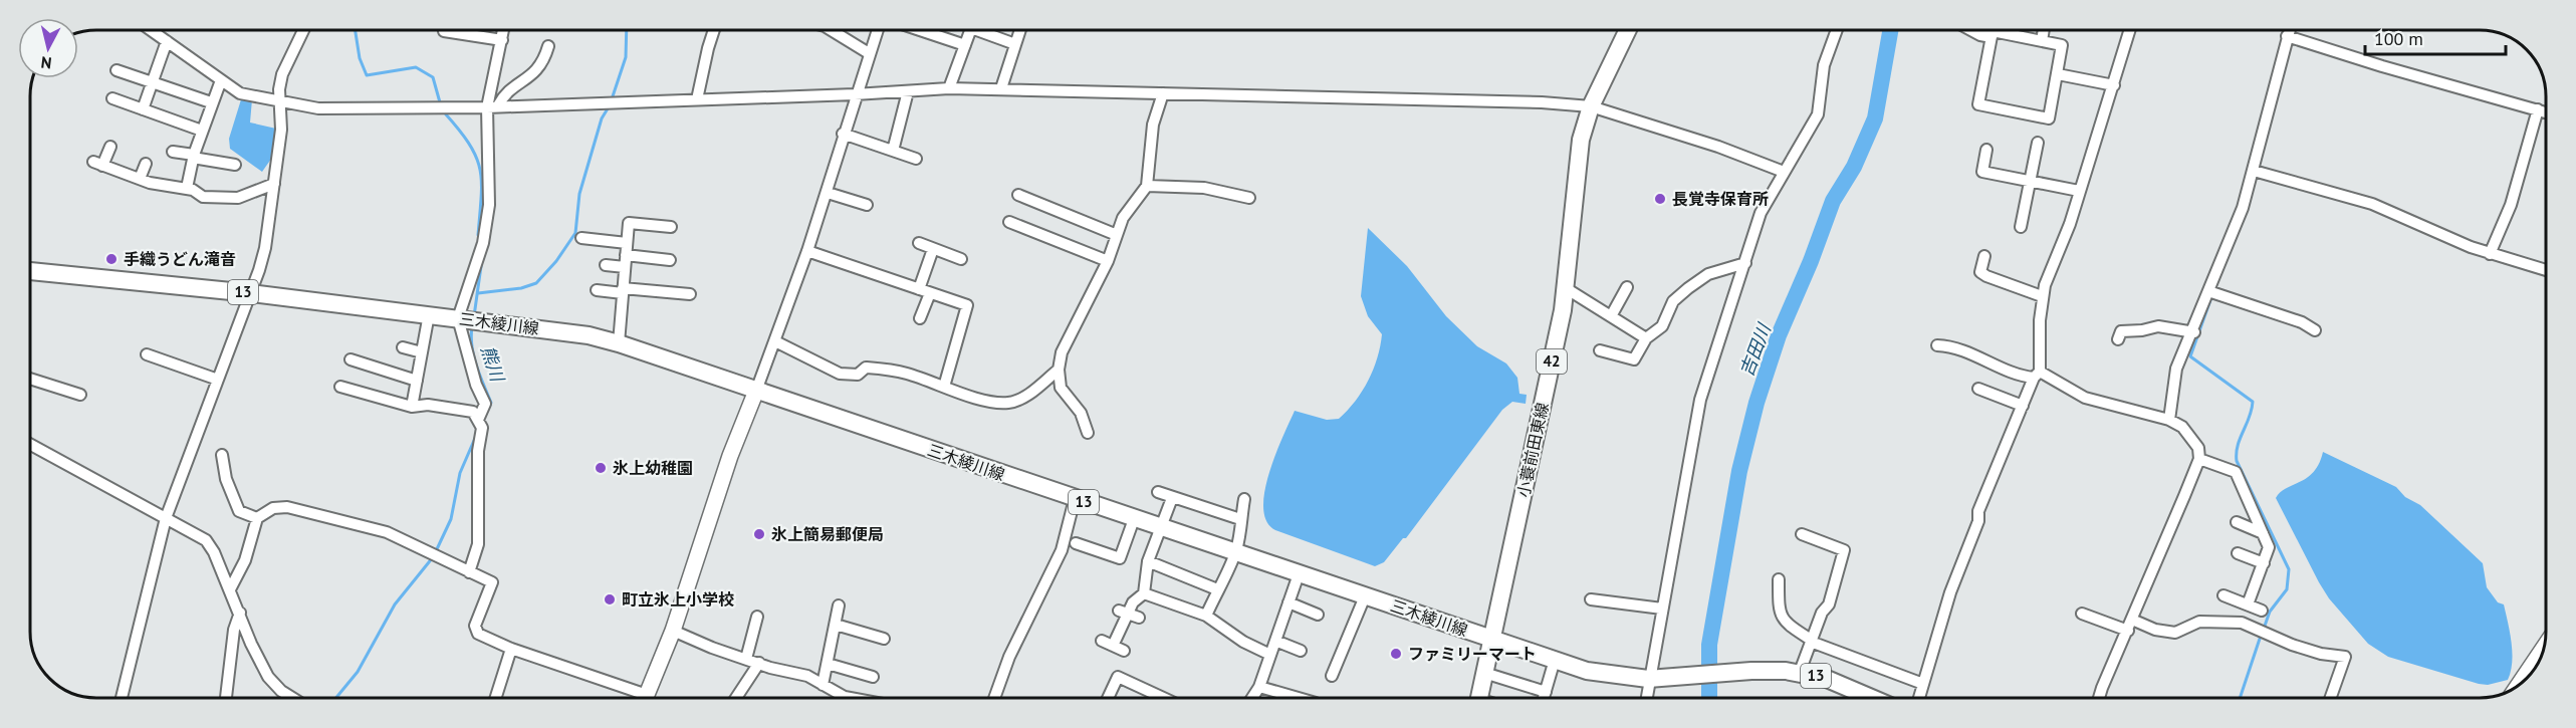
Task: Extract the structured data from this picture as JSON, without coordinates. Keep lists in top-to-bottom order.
{
  "streets": {
    "main road": [
      "13",
      "三木綾川線",
      "42",
      "小蓑前田東線"
    ]
  },
  "crossings": [
    ["三木綾川線", "小蓑前田東線"]
  ],
  "water": ["吉田川", "熊川"],
  "places": [
    "長覚寺保育所",
    "手織うどん滝音",
    "氷上幼稚園",
    "氷上簡易郵便局",
    "町立氷上小学校",
    "ファミリーマート"
  ],
  "scale_bar": "100 m",
  "north": "bottom"
}
